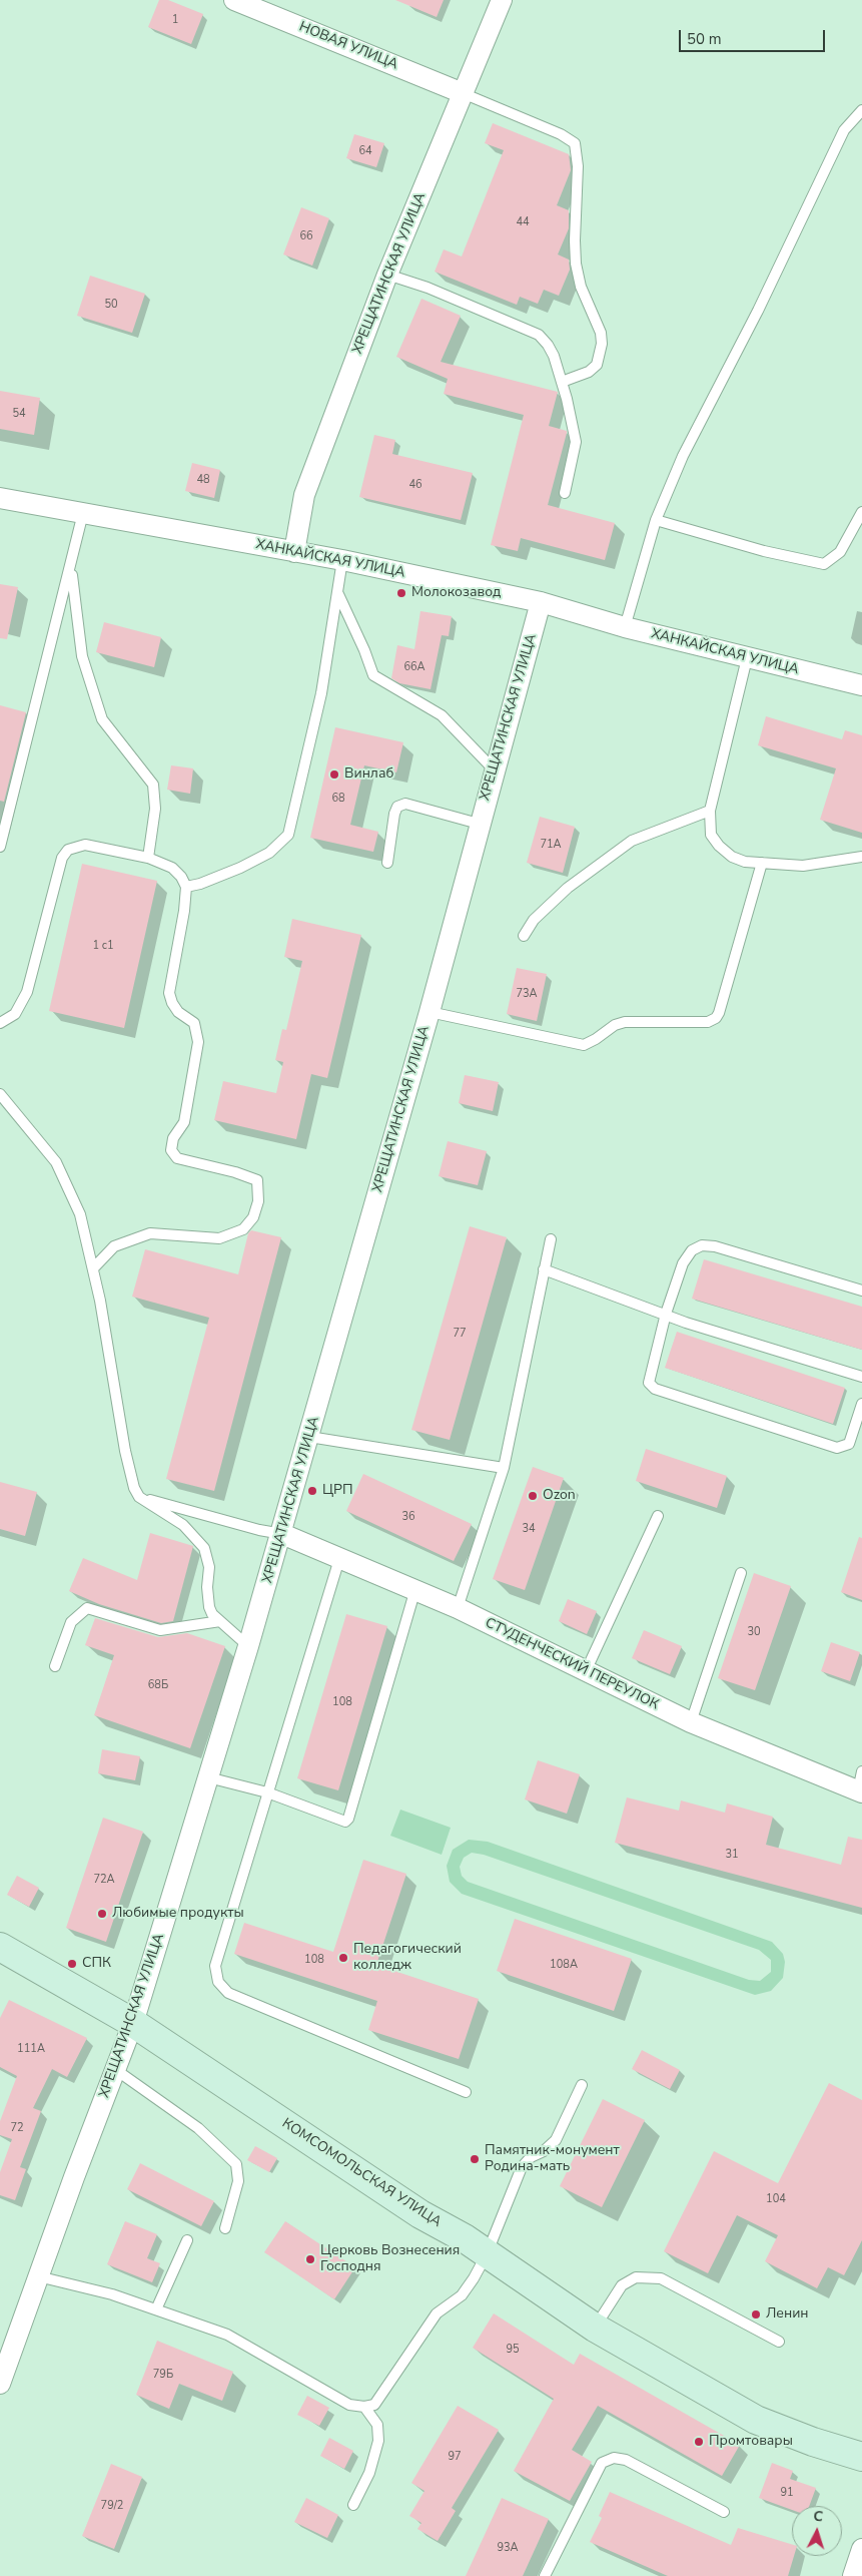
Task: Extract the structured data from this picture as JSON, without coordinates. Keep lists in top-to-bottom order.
{
  "streets": {
    "street": [
      "НОВАЯ УЛИЦА",
      "ХРЕЩАТИНСКАЯ УЛИЦА",
      "ХАНКАЙСКАЯ УЛИЦА",
      "СТУДЕНЧЕСКИЙ ПЕРЕУЛОК",
      "КОМСОМОЛЬСКАЯ УЛИЦА"
    ]
  },
  "crossings": [
    ["НОВАЯ УЛИЦА", "ХРЕЩАТИНСКАЯ УЛИЦА"],
    ["ХРЕЩАТИНСКАЯ УЛИЦА", "ХАНКАЙСКАЯ УЛИЦА"],
    ["ХРЕЩАТИНСКАЯ УЛИЦА", "СТУДЕНЧЕСКИЙ ПЕРЕУЛОК"],
    ["ХРЕЩАТИНСКАЯ УЛИЦА", "КОМСОМОЛЬСКАЯ УЛИЦА"]
  ],
  "places": [
    "Молокозавод",
    "Винлаб",
    "ЦРП",
    "Ozon",
    "Любимые продукты",
    "Педагогический колледж",
    "СПК",
    "Памятник-монумент Родина-мать",
    "Церковь Вознесения Господня",
    "Ленин",
    "Промтовары"
  ],
  "house_numbers": [
    "1",
    "64",
    "44",
    "66",
    "50",
    "54",
    "48",
    "46",
    "66А",
    "68",
    "71А",
    "1 с1",
    "73А",
    "77",
    "36",
    "34",
    "30",
    "68Б",
    "108",
    "31",
    "72А",
    "108",
    "108А",
    "111А",
    "72",
    "104",
    "95",
    "79Б",
    "97",
    "91",
    "79/2",
    "93А"
  ],
  "scale_bar": "50 m",
  "north": "top"
}
